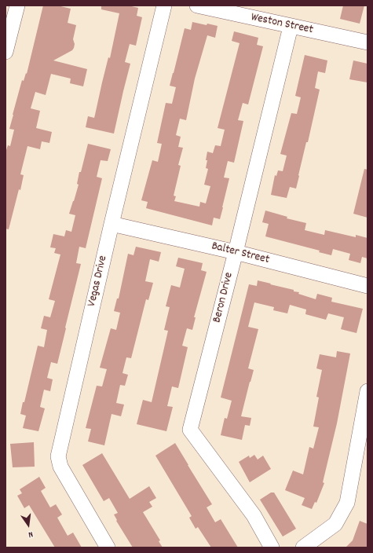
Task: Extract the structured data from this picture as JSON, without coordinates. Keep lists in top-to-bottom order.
{
  "streets": {
    "street": [
      "Weston Street",
      "Balter Street",
      "Vegas Drive",
      "Beron Drive"
    ]
  },
  "crossings": [
    ["Weston Street", "Beron Drive"],
    ["Balter Street", "Vegas Drive"],
    ["Balter Street", "Beron Drive"]
  ],
  "north": "bottom"
}
